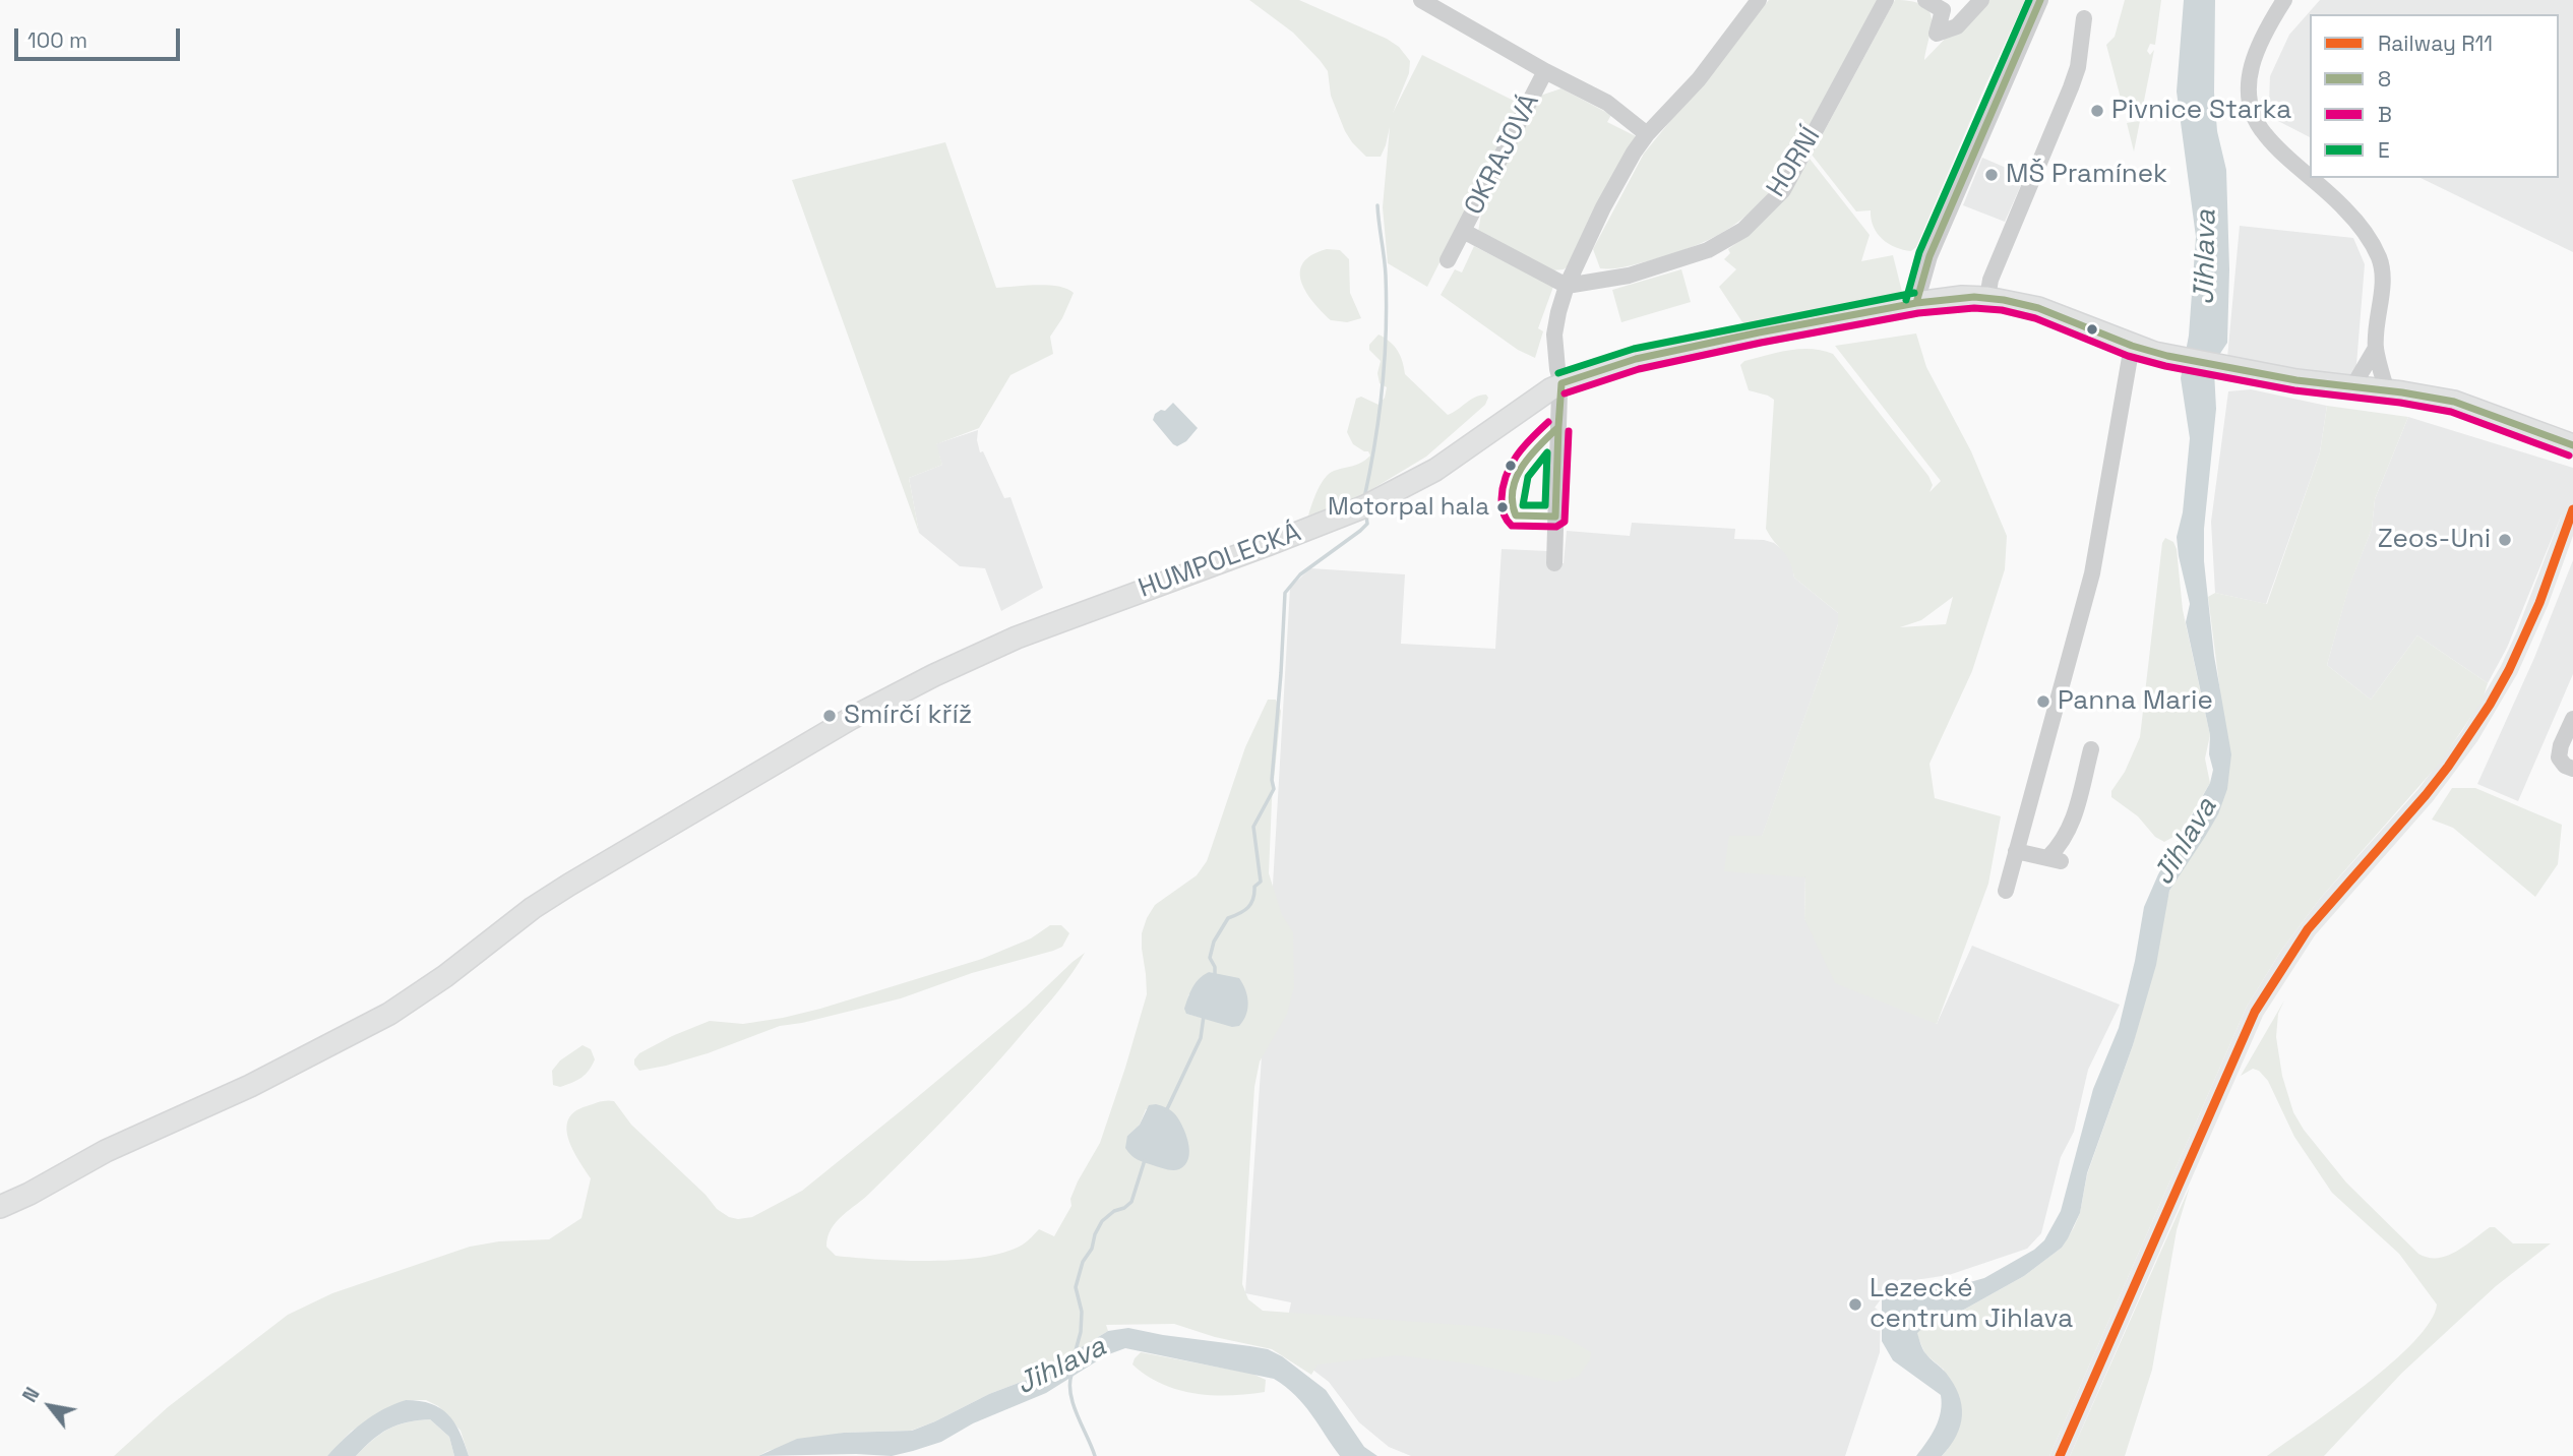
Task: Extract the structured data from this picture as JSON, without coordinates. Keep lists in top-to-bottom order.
{
  "streets": {
    "main road": ["HUMPOLECKÁ"],
    "street": ["OKRAJOVÁ", "HORNÍ"]
  },
  "crossings": [
    ["OKRAJOVÁ", "HORNÍ"]
  ],
  "water": ["Jihlava"],
  "places": [
    "Pivnice Starka",
    "MŠ Pramínek",
    "Motorpal hala",
    "Zeos-Uni",
    "Panna Marie",
    "Smírčí kříž",
    "Lezecké centrum Jihlava"
  ],
  "lines": [
    "transit line 8",
    "transit line E",
    "transit line B",
    "rail line R11"
  ],
  "legend": [
    "Railway R11",
    "8",
    "B",
    "E"
  ],
  "scale_bar": "100 m",
  "north": "top left"
}
